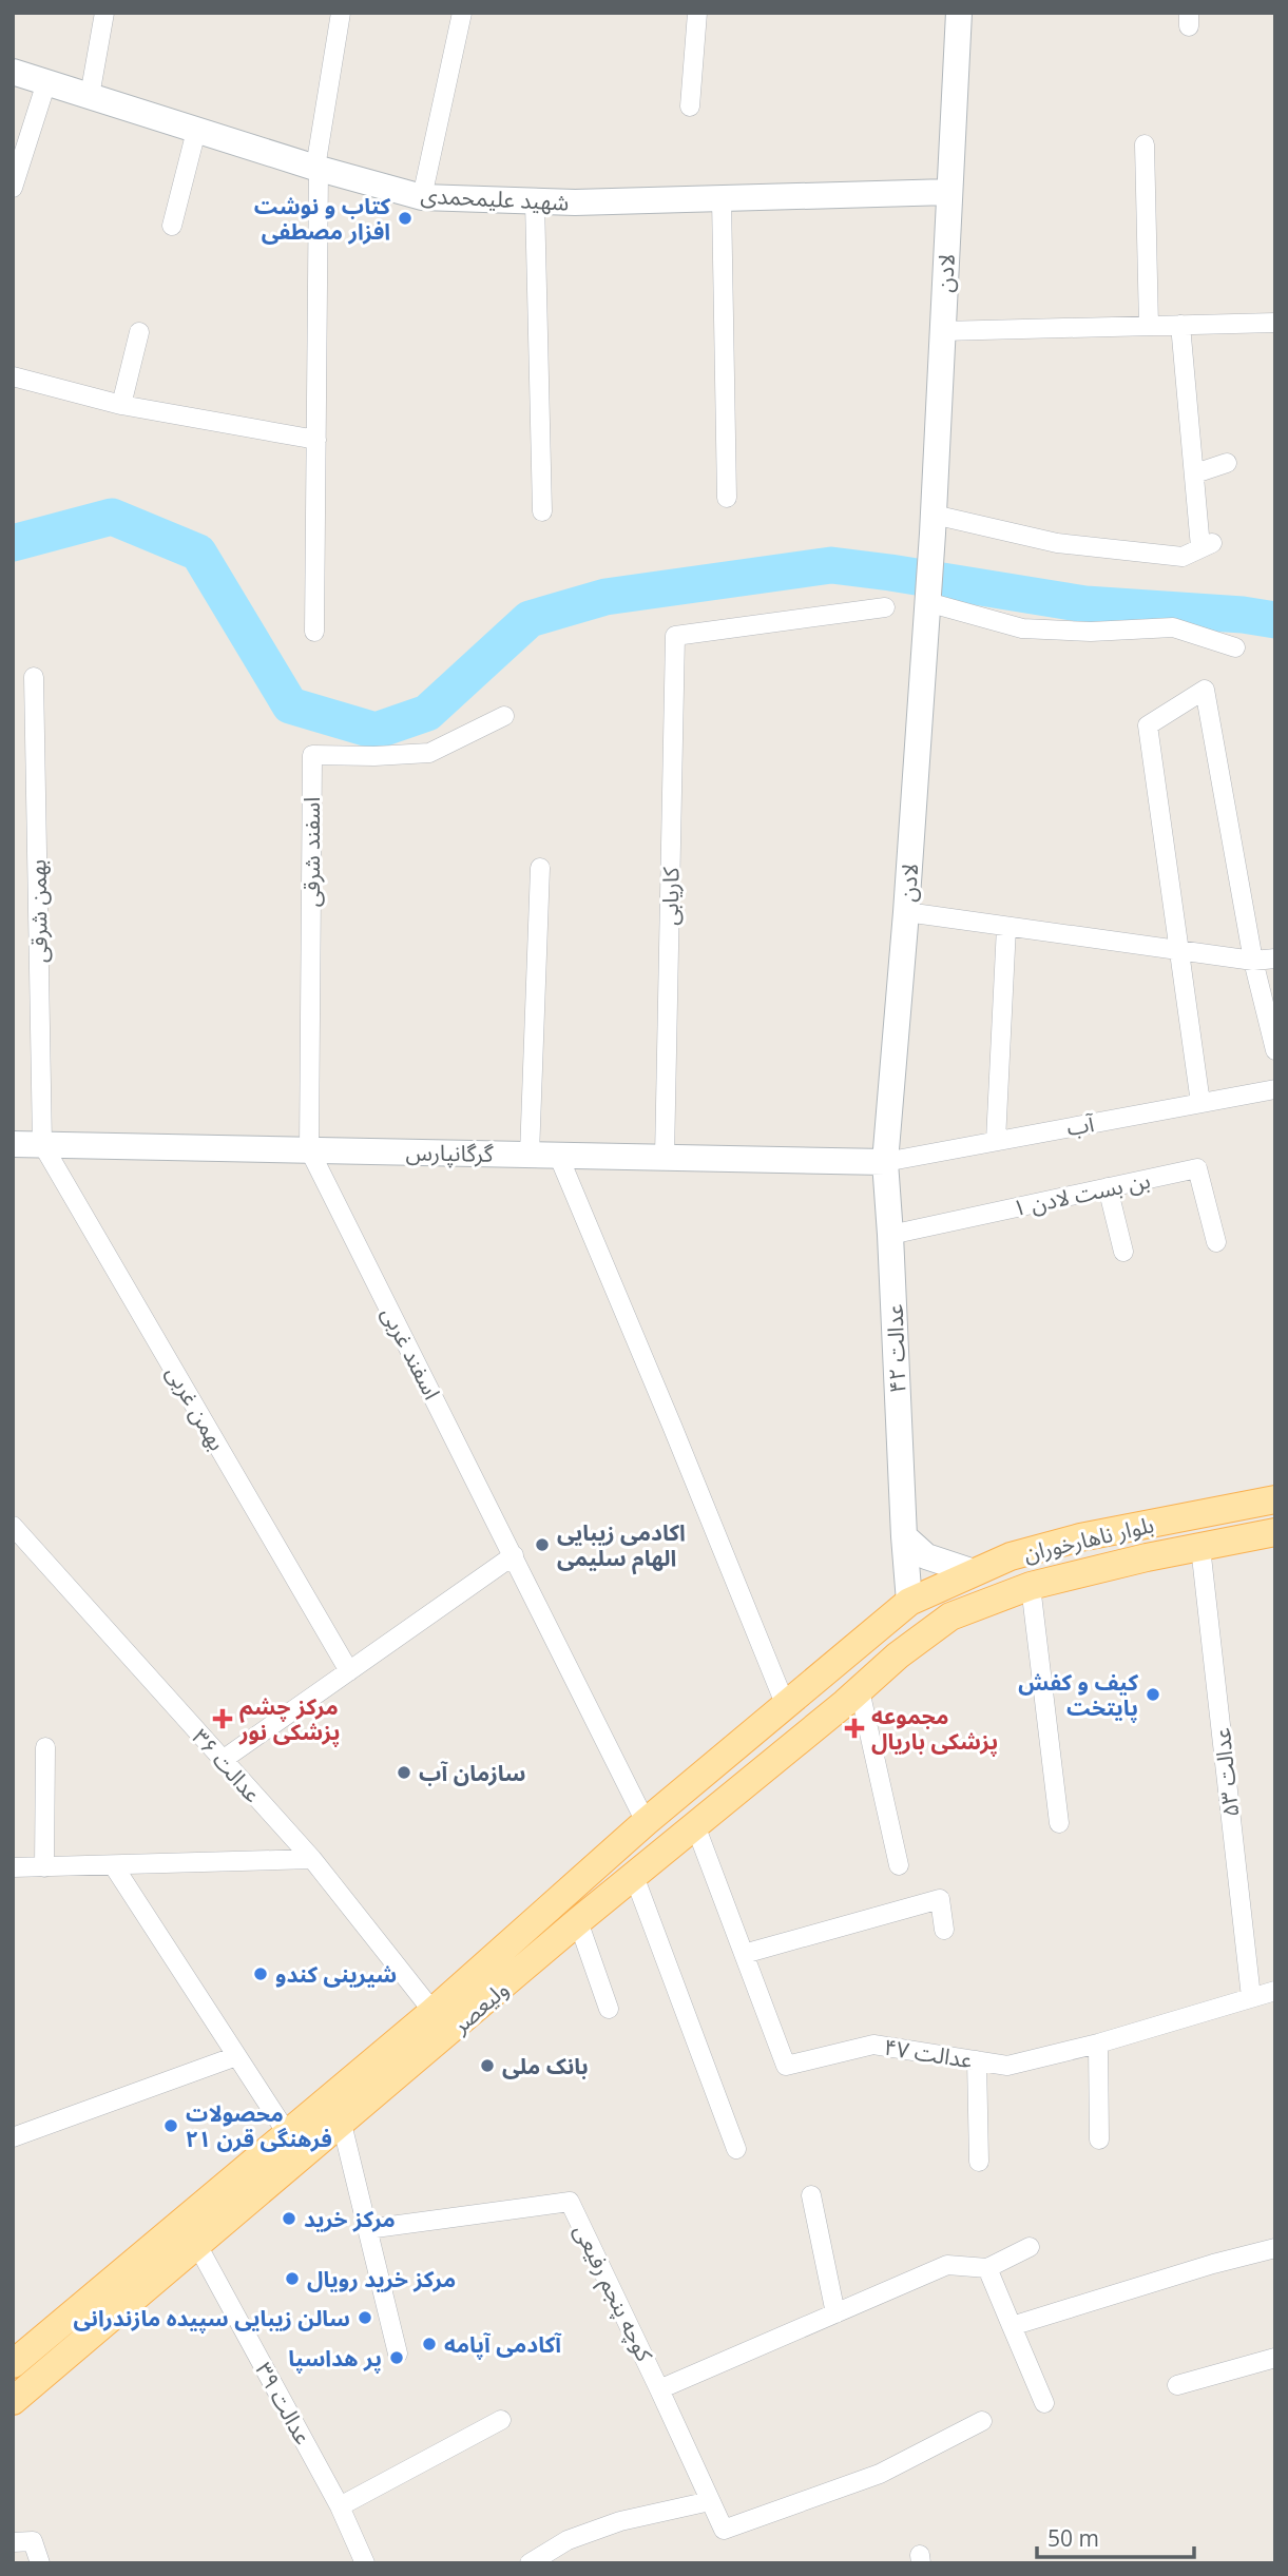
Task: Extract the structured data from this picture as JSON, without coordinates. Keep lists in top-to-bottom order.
{
  "streets": {
    "main road": [
      "شهید علیمحمدی",
      "لادن",
      "گرگانپارس",
      "عدالت ۴۲",
      "بلوار ناهارخوران",
      "ولیعصر"
    ],
    "street": [
      "اسفند شرقی",
      "کاریابی",
      "بهمن شرقی",
      "آب",
      "۱ بن بست لادن",
      "اسفند غربی",
      "بهمن غربی",
      "عدالت ۳۶",
      "عدالت ۵۳",
      "عدالت ۴۷",
      "کوچه پنجم رفیعی",
      "عدالت ۳۹"
    ]
  },
  "crossings": [
    ["شهید علیمحمدی", "لادن"],
    ["لادن", "آب"],
    ["لادن", "گرگانپارس"],
    ["لادن", "عدالت ۴۲"],
    ["اسفند شرقی", "گرگانپارس"],
    ["اسفند شرقی", "اسفند غربی"],
    ["کاریابی", "گرگانپارس"],
    ["بهمن شرقی", "گرگانپارس"],
    ["بهمن شرقی", "بهمن غربی"],
    ["آب", "گرگانپارس"],
    ["آب", "عدالت ۴۲"],
    ["گرگانپارس", "عدالت ۴۲"],
    ["گرگانپارس", "اسفند غربی"],
    ["گرگانپارس", "بهمن غربی"],
    ["۱ بن بست لادن", "عدالت ۴۲"],
    ["عدالت ۴۲", "بلوار ناهارخوران"],
    ["عدالت ۴۲", "ولیعصر"],
    ["اسفند غربی", "ولیعصر"],
    ["بلوار ناهارخوران", "عدالت ۵۳"],
    ["بلوار ناهارخوران", "ولیعصر"],
    ["عدالت ۳۶", "ولیعصر"],
    ["عدالت ۵۳", "عدالت ۴۷"],
    ["ولیعصر", "عدالت ۴۷"],
    ["ولیعصر", "عدالت ۳۹"]
  ],
  "places": {
    "other": [
      "کتاب و نوشت افزار مصطفی",
      "اکادمی زیبایی الهام سلیمی",
      "کیف و کفش پایتخت",
      "سازمان آب",
      "شیرینی کندو",
      "بانک ملی",
      "محصولات فرهنگی قرن ۲۱",
      "مرکز خرید",
      "مرکز خرید رویال",
      "سالن زیبایی سپیده مازندرانی",
      "آکادمی آپامه",
      "پر هداسپا"
    ],
    "health": ["مرکز چشم پزشکی نور", "مجموعه پزشکی باریال"]
  },
  "scale_bar": "50 m"
}
